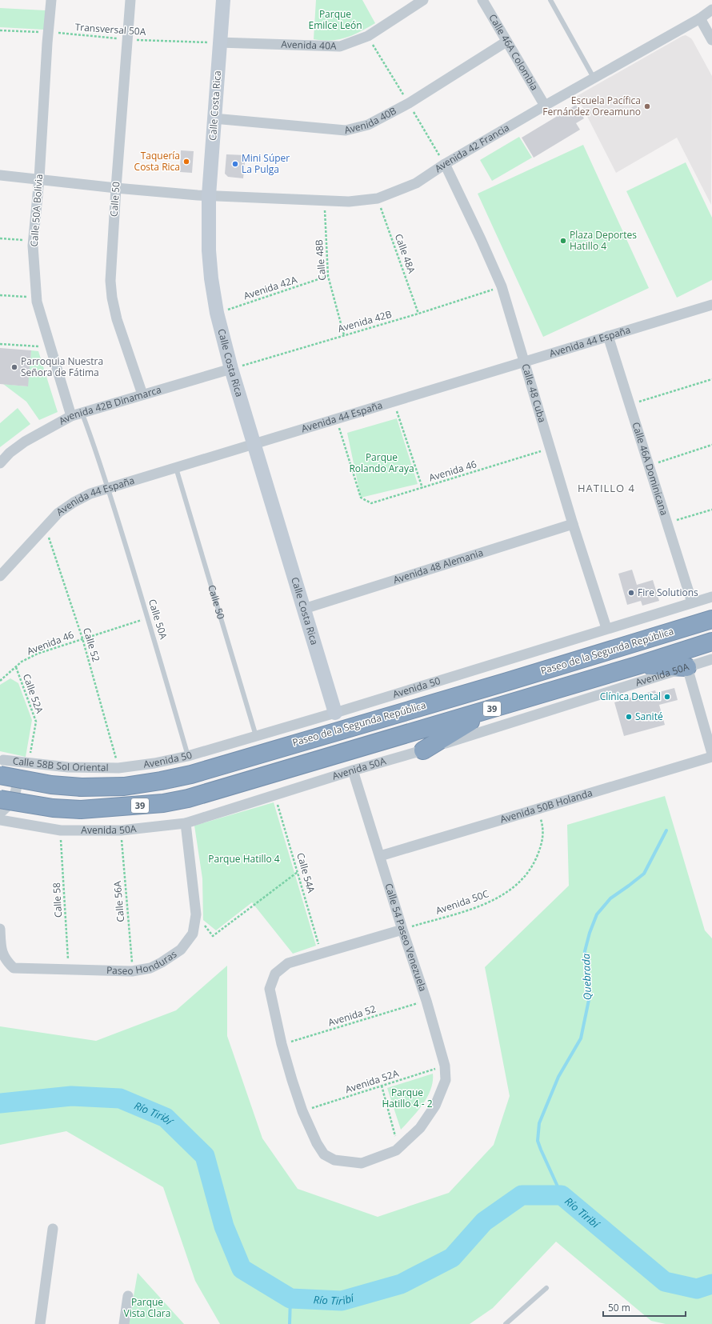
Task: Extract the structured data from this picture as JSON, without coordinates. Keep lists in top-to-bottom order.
{
  "streets": {
    "highway": ["Paseo de la Segunda República", "39"],
    "main road": ["Calle Costa Rica"],
    "street": [
      "Avenida 40A",
      "Calle 46A Colombia",
      "Avenida 40B",
      "Avenida 42 Francia",
      "Calle 50",
      "Calle 50A Bolivia",
      "Avenida 44 España",
      "Calle 48 Cuba",
      "Avenida 42B Dinamarca",
      "Calle 46A Dominicana",
      "Avenida 48 Alemania",
      "Avenida 50A",
      "Avenida 50",
      "Calle 58B Sol Oriental",
      "Avenida 50B Holanda",
      "Calle 54 Paseo Venezuela",
      "Paseo Honduras"
    ],
    "lane": ["Calle 50A"],
    "path": [
      "Transversal 50A",
      "Calle 48A",
      "Calle 48B",
      "Avenida 42A",
      "Avenida 42B",
      "Avenida 46",
      "Calle 52",
      "Calle 52A",
      "Calle 54A",
      "Calle 58",
      "Calle 56A",
      "Avenida 50C",
      "Avenida 52",
      "Avenida 52A"
    ]
  },
  "crossings": [
    ["Transversal 50A", "Avenida 40A"],
    ["Transversal 50A", "Calle Costa Rica"],
    ["Transversal 50A", "Calle 50"],
    ["Transversal 50A", "Calle 50A Bolivia"],
    ["Avenida 40A", "Calle Costa Rica"],
    ["Calle 46A Colombia", "Avenida 40B"],
    ["Calle 46A Colombia", "Avenida 42 Francia"],
    ["Calle Costa Rica", "Avenida 40B"],
    ["Calle Costa Rica", "Avenida 42 Francia"],
    ["Calle Costa Rica", "Avenida 42A"],
    ["Calle Costa Rica", "Avenida 42B"],
    ["Calle Costa Rica", "Avenida 44 España"],
    ["Calle Costa Rica", "Avenida 42B Dinamarca"],
    ["Calle Costa Rica", "Avenida 48 Alemania"],
    ["Calle Costa Rica", "Avenida 50"],
    ["Avenida 42 Francia", "Calle 50"],
    ["Avenida 42 Francia", "Calle 50A Bolivia"],
    ["Avenida 42 Francia", "Calle 48A"],
    ["Avenida 42 Francia", "Calle 48B"],
    ["Avenida 42 Francia", "Calle 48 Cuba"],
    ["Calle 50", "Avenida 44 España"],
    ["Calle 50", "Avenida 42B Dinamarca"],
    ["Calle 50", "Avenida 50"],
    ["Calle 50A Bolivia", "Avenida 42B Dinamarca"],
    ["Calle 48A", "Avenida 42B"],
    ["Calle 48B", "Avenida 42A"],
    ["Calle 48B", "Avenida 42B"],
    ["Avenida 42B", "Calle 48 Cuba"],
    ["Avenida 42B", "Avenida 42B Dinamarca"],
    ["Avenida 44 España", "Calle 48 Cuba"],
    ["Avenida 44 España", "Calle 46A Dominicana"],
    ["Avenida 44 España", "Avenida 46"],
    ["Avenida 44 España", "Calle 50A"],
    ["Avenida 44 España", "Calle 52"],
    ["Calle 48 Cuba", "Avenida 46"],
    ["Calle 48 Cuba", "Avenida 48 Alemania"],
    ["Calle 48 Cuba", "Avenida 50"],
    ["Calle 46A Dominicana", "Avenida 50"],
    ["Avenida 46", "Calle 50A"],
    ["Avenida 46", "Calle 52"],
    ["Avenida 46", "Calle 52A"],
    ["Calle 50A", "Avenida 50"],
    ["Calle 52", "Avenida 50"],
    ["Calle 52", "Calle 58B Sol Oriental"],
    ["Paseo de la Segunda República", "Calle 58B Sol Oriental"],
    ["Avenida 50A", "Calle 54A"],
    ["Avenida 50A", "Calle 58"],
    ["Avenida 50A", "Calle 56A"],
    ["Avenida 50A", "Calle 54 Paseo Venezuela"],
    ["Avenida 50A", "Paseo Honduras"],
    ["Avenida 50", "Calle 58B Sol Oriental"],
    ["Calle 52A", "Calle 58B Sol Oriental"],
    ["Avenida 50B Holanda", "Avenida 50C"],
    ["Avenida 50B Holanda", "Calle 54 Paseo Venezuela"],
    ["Calle 54A", "Calle 54 Paseo Venezuela"],
    ["Calle 58", "Paseo Honduras"],
    ["Calle 56A", "Paseo Honduras"],
    ["Avenida 50C", "Calle 54 Paseo Venezuela"],
    ["Calle 54 Paseo Venezuela", "Avenida 52"],
    ["Calle 54 Paseo Venezuela", "Avenida 52A"]
  ],
  "districts": ["HATILLO 4"],
  "water": ["Quebrada", "Río Tiribí"],
  "parks": [
    "Parque Emilce León",
    "Parque Rolando Araya",
    "Parque Hatillo 4",
    "Parque Hatillo 4 - 2",
    "Parque Vista Clara"
  ],
  "places": [
    "Escuela Pacífica Fernández Oreamuno",
    "Taquería Costa Rica",
    "Mini Súper La Pulga",
    "Plaza Deportes Hatillo 4",
    "Parroquia Nuestra Señora de Fátima",
    "Fire Solutions",
    "Clínica Dental",
    "Sanité"
  ],
  "scale_bar": "50 m"
}
